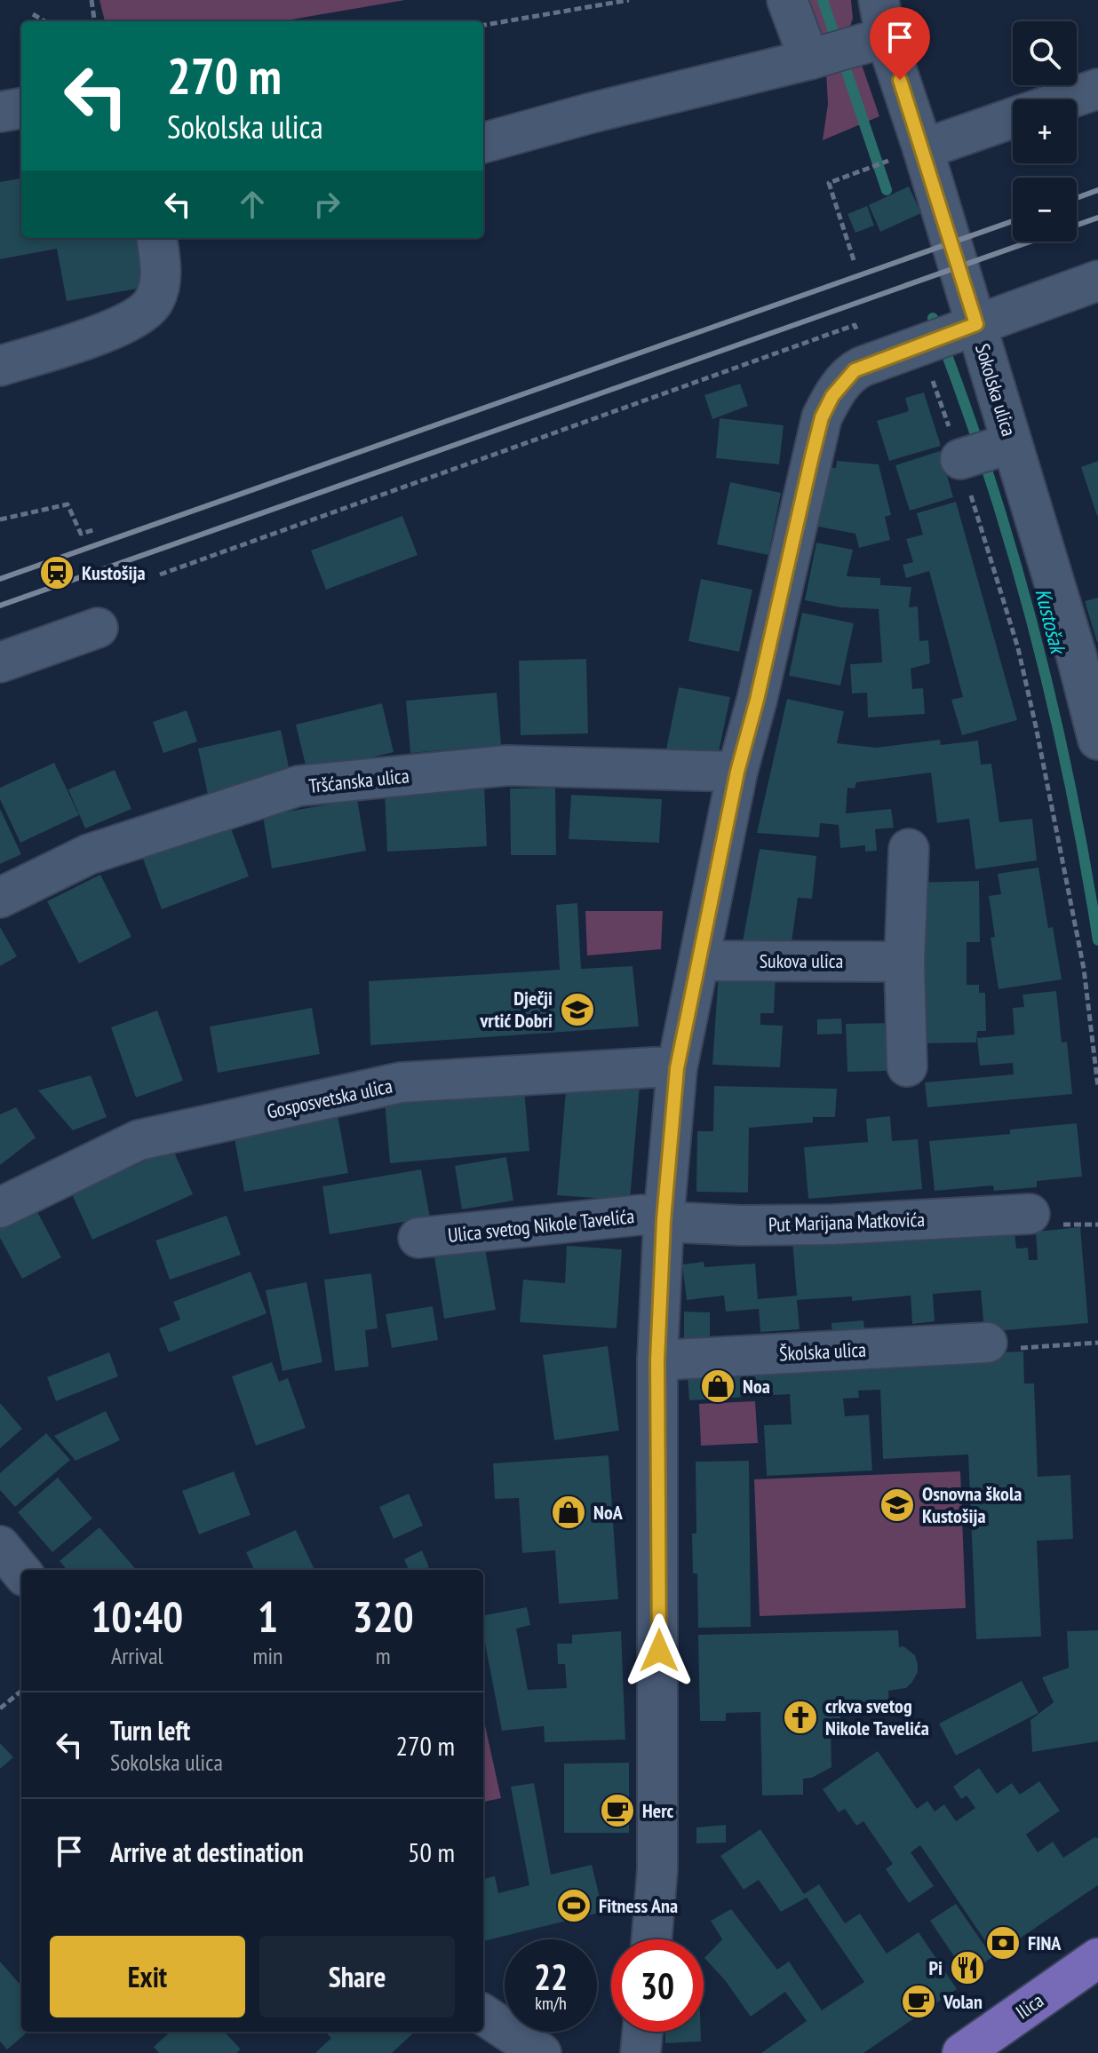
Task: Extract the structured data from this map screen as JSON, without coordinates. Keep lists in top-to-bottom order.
{
  "streets": {
    "main road": ["Ilica"],
    "street": [
      "Sokolska ulica",
      "Tršćanska ulica",
      "Sukova ulica",
      "Gosposvetska ulica",
      "Put Marijana Matkovića",
      "Ulica svetog Nikole Tavelića",
      "Školska ulica"
    ]
  },
  "crossings": [
    ["Sokolska ulica", "Ulica svetog Nikole Tavelića"],
    ["Tršćanska ulica", "Ulica svetog Nikole Tavelića"],
    ["Sukova ulica", "Ulica svetog Nikole Tavelića"],
    ["Gosposvetska ulica", "Ulica svetog Nikole Tavelića"],
    ["Put Marijana Matkovića", "Ulica svetog Nikole Tavelića"],
    ["Ulica svetog Nikole Tavelića", "Školska ulica"]
  ],
  "water": ["Kustošak"],
  "places": {
    "station": ["Kustošija"],
    "school or university": ["Dječji vrtić Dobri", "Osnovna škola Kustošija"],
    "shop": ["Noa", "NoA"],
    "church": ["crkva svetog Nikole Tavelića"],
    "cafe": ["Herc", "Volan"],
    "sports": ["Fitness Ana"],
    "bank": ["FINA"],
    "restaurant": ["Pi"]
  },
  "page": {
    "map_buttons": ["+", "−"],
    "turn": ["270 m", "Sokolska ulica"],
    "eta": [
      "10:40",
      "Arrival",
      "1",
      "min",
      "320",
      "m"
    ],
    "list": [
      {
        "name": "Turn left",
        "note": "Sokolska ulica",
        "value": "270 m"
      },
      {
        "name": "Arrive at destination",
        "value": "50 m"
      }
    ],
    "buttons": ["Exit", "Share"],
    "speed": "22 km/h",
    "limit": "30"
  }
}
